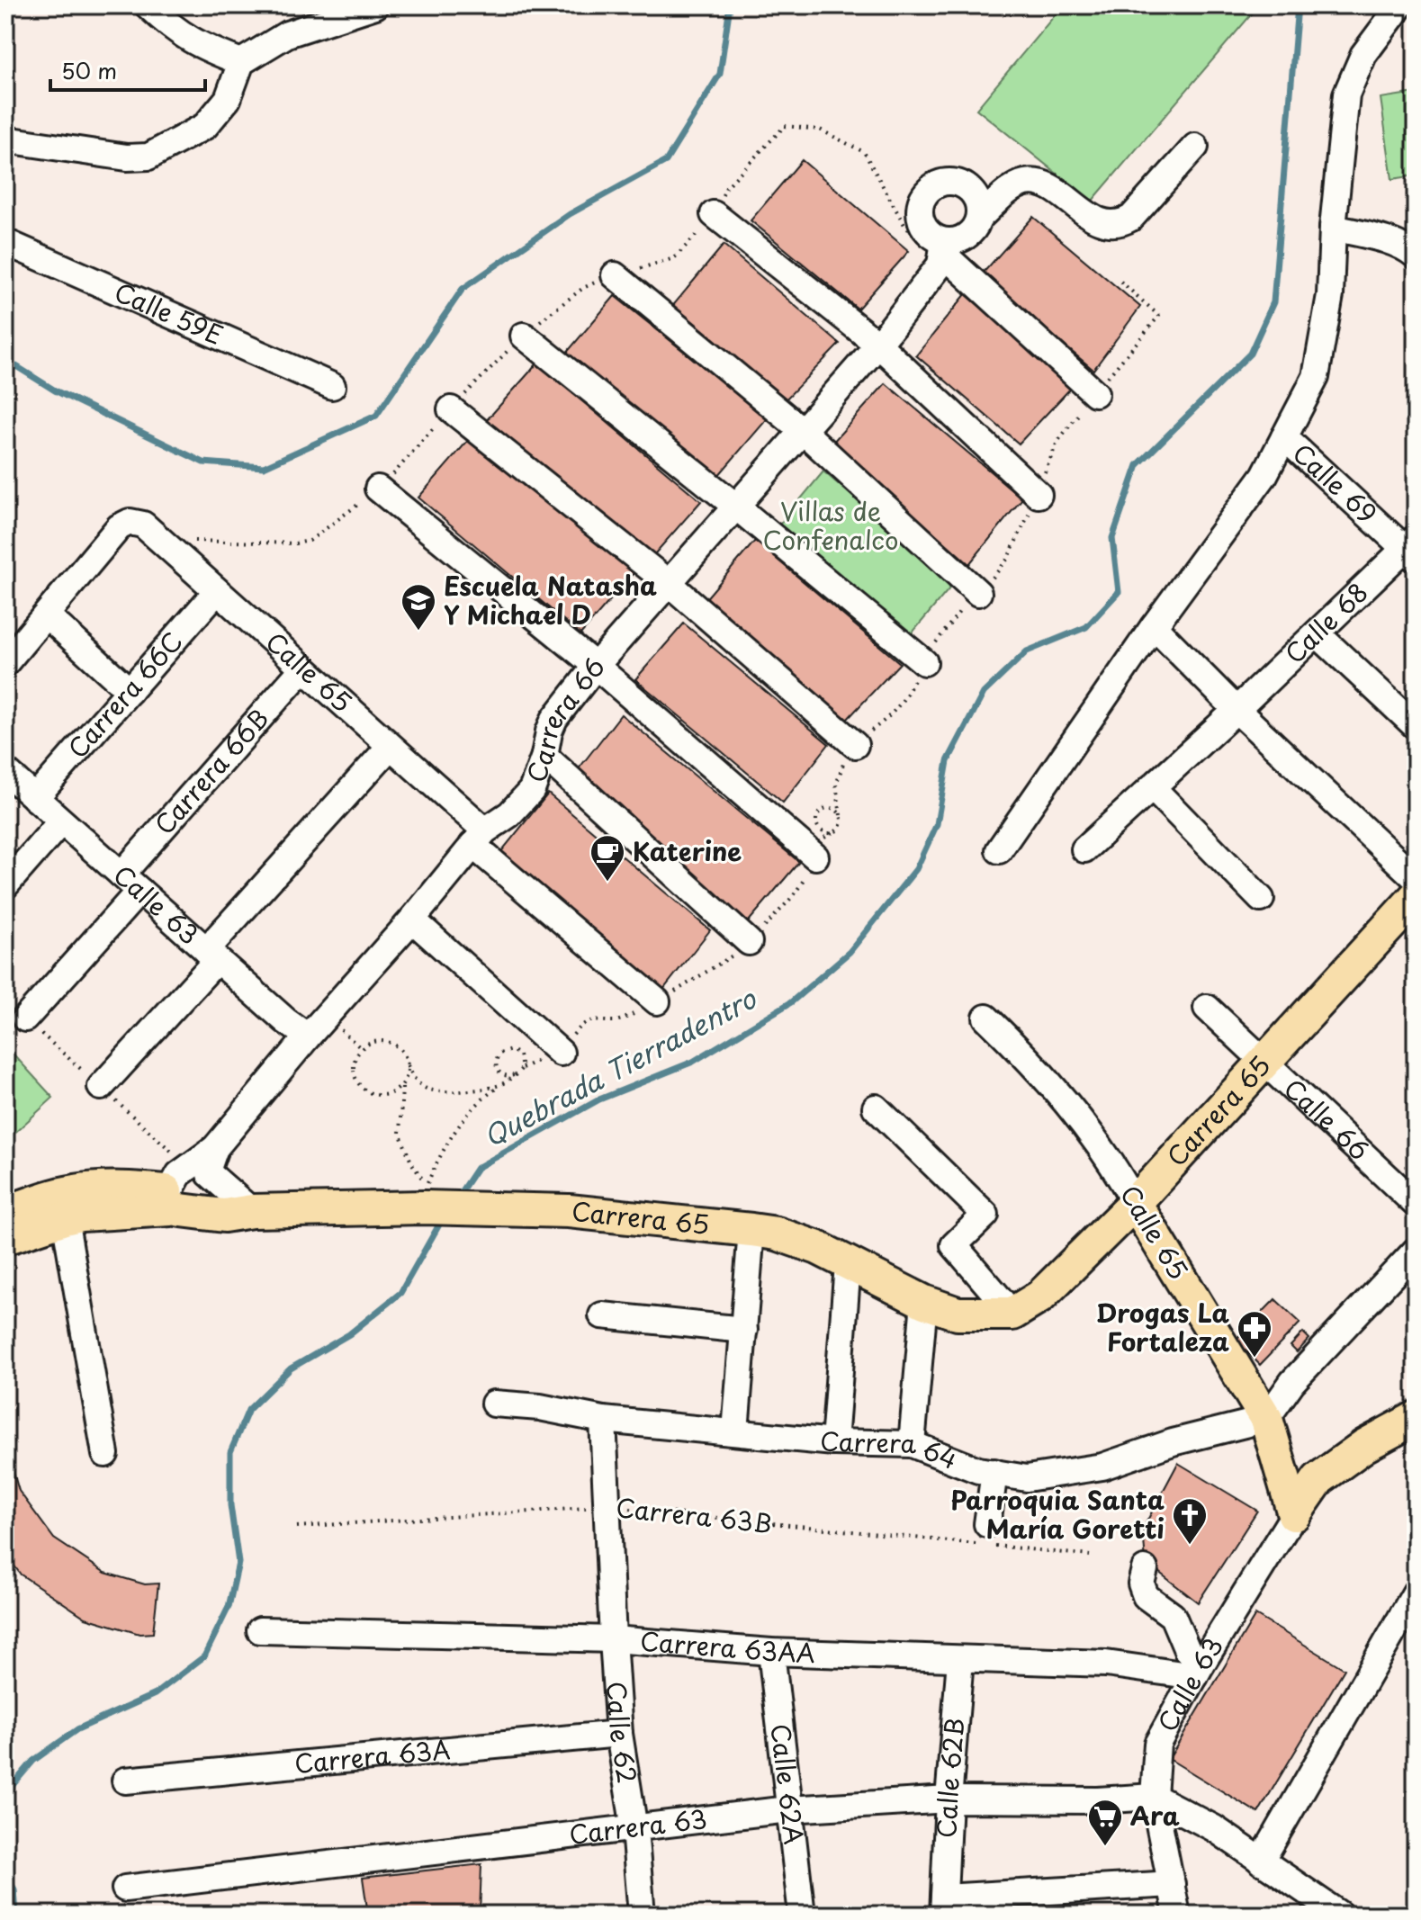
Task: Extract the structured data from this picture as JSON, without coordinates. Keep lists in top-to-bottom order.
{
  "streets": {
    "main road": ["Calle 65", "Carrera 65"],
    "street": [
      "Calle 59E",
      "Calle 69",
      "Calle 68",
      "Carrera 66C",
      "Carrera 66",
      "Carrera 66B",
      "Calle 63",
      "Calle 66",
      "Carrera 64",
      "Carrera 63AA",
      "Calle 62",
      "Carrera 63A",
      "Calle 62B",
      "Calle 62A",
      "Carrera 63"
    ],
    "path": ["Carrera 63B"]
  },
  "crossings": [
    ["Calle 69", "Calle 68"],
    ["Calle 65", "Carrera 66C"],
    ["Calle 65", "Carrera 66"],
    ["Calle 65", "Carrera 66B"],
    ["Calle 65", "Calle 63"],
    ["Calle 65", "Carrera 65"],
    ["Calle 65", "Carrera 64"],
    ["Carrera 66C", "Calle 63"],
    ["Carrera 66", "Calle 63"],
    ["Carrera 66", "Carrera 65"],
    ["Carrera 66B", "Calle 63"],
    ["Calle 63", "Carrera 63AA"],
    ["Calle 63", "Calle 62B"],
    ["Calle 63", "Carrera 63"],
    ["Carrera 65", "Calle 66"],
    ["Carrera 64", "Calle 62"],
    ["Carrera 63B", "Calle 62"],
    ["Carrera 63AA", "Calle 62"],
    ["Carrera 63AA", "Calle 62B"],
    ["Carrera 63AA", "Calle 62A"],
    ["Calle 62", "Carrera 63A"],
    ["Calle 62", "Carrera 63"],
    ["Calle 62B", "Carrera 63"],
    ["Calle 62A", "Carrera 63"]
  ],
  "water": ["Quebrada Tierradentro"],
  "parks": ["Villas de Confenalco"],
  "places": {
    "school or university": ["Escuela Natasha Y Michael D"],
    "cafe": ["Katerine"],
    "pharmacy": ["Drogas La Fortaleza"],
    "church": ["Parroquia Santa María Goretti"],
    "supermarket": ["Ara"]
  },
  "scale_bar": "50 m"
}
